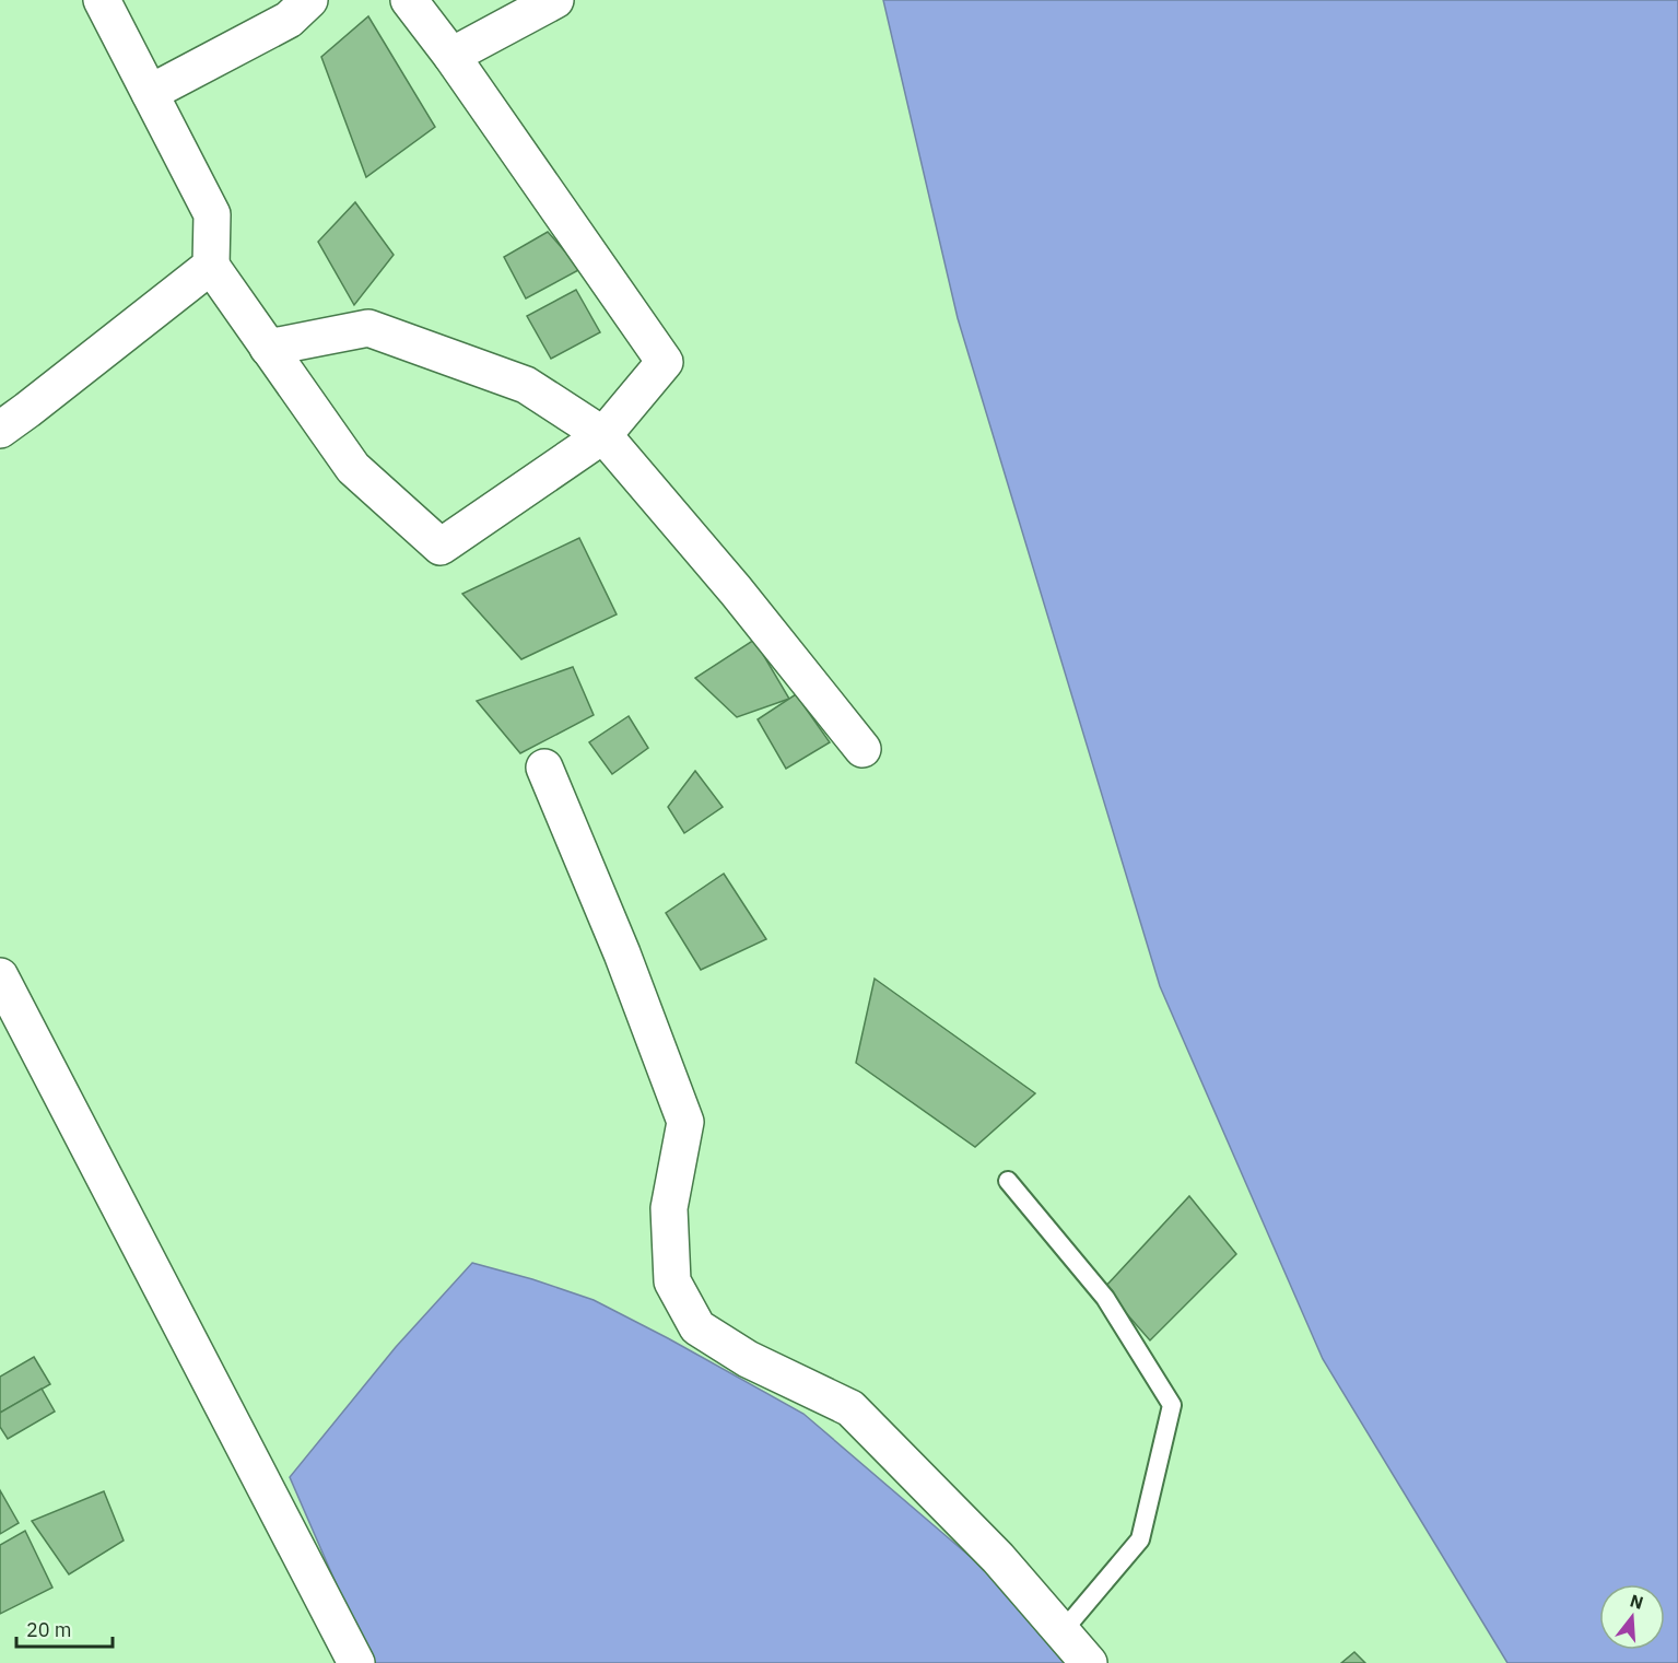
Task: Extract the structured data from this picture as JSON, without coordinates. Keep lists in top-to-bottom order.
{
  "scale_bar": "20 m",
  "north": "top"
}
